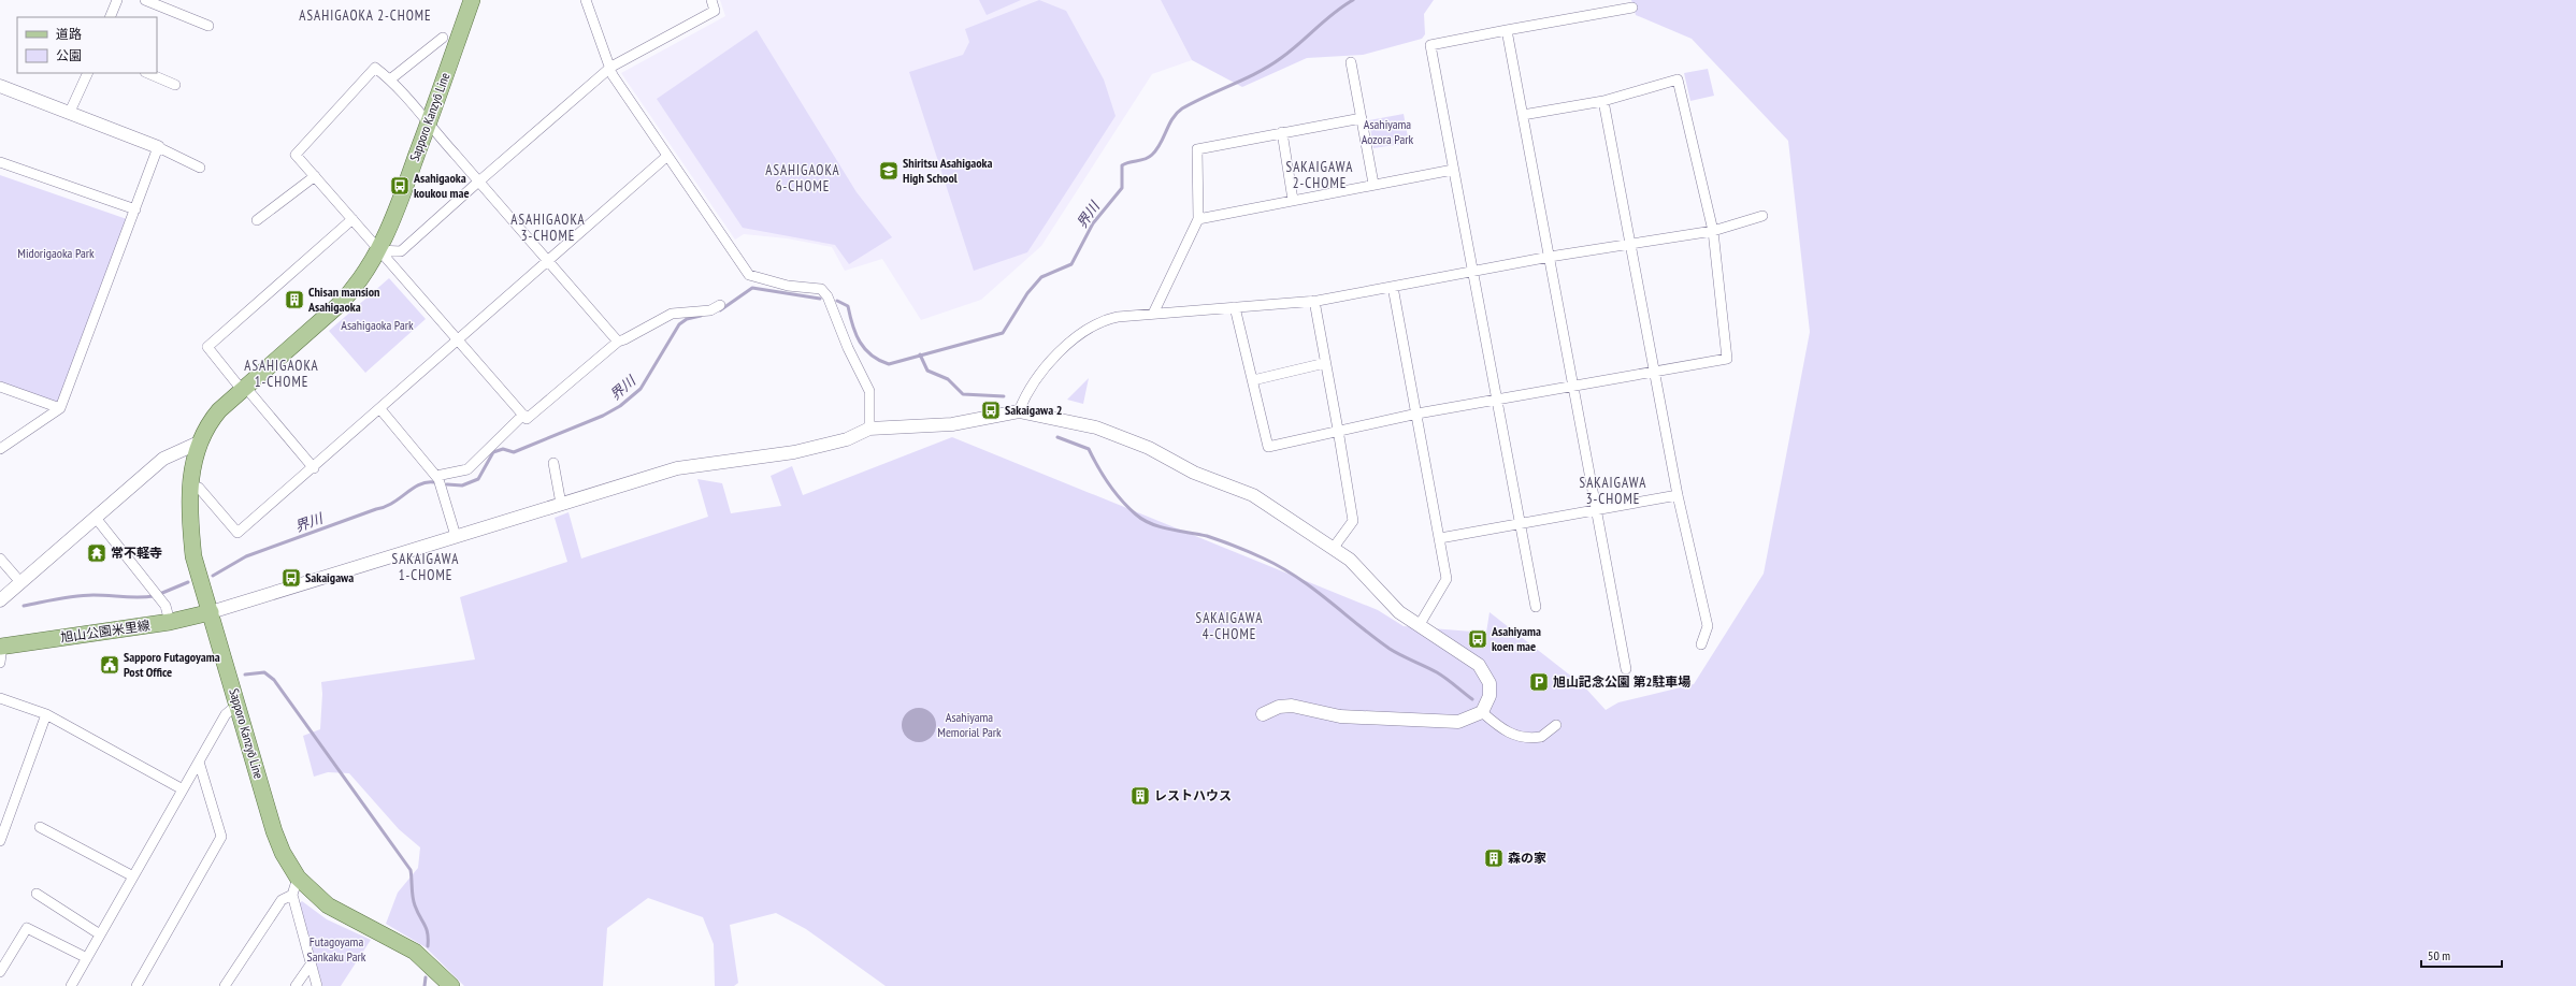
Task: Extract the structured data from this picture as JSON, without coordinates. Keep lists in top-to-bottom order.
{
  "streets": {
    "main road": ["Sapporo Kanzyō Line", "旭山公園米里線"]
  },
  "crossings": [
    ["Sapporo Kanzyō Line", "旭山公園米里線"]
  ],
  "districts": [
    "ASAHIGAOKA 2-CHOME",
    "SAKAIGAWA 2-CHOME",
    "ASAHIGAOKA 6-CHOME",
    "ASAHIGAOKA 3-CHOME",
    "ASAHIGAOKA 1-CHOME",
    "SAKAIGAWA 3-CHOME",
    "SAKAIGAWA 1-CHOME",
    "SAKAIGAWA 4-CHOME"
  ],
  "water": ["界川"],
  "parks": [
    "Asahiyama Aozora Park",
    "Midorigaoka Park",
    "Asahigaoka Park",
    "Asahiyama Memorial Park",
    "Futagoyama Sankaku Park"
  ],
  "places": {
    "school or university": ["Shiritsu Asahigaoka High School"],
    "bus stop": [
      "Asahigaoka koukou mae",
      "Sakaigawa 2",
      "Sakaigawa",
      "Asahiyama koen mae"
    ],
    "building": ["Chisan mansion Asahigaoka", "レストハウス", "森の家"],
    "temple": ["常不軽寺"],
    "public building": ["Sapporo Futagoyama Post Office"],
    "parking": ["旭山記念公園 第2駐車場"]
  },
  "legend": ["道路", "公園"],
  "scale_bar": "50 m"
}
